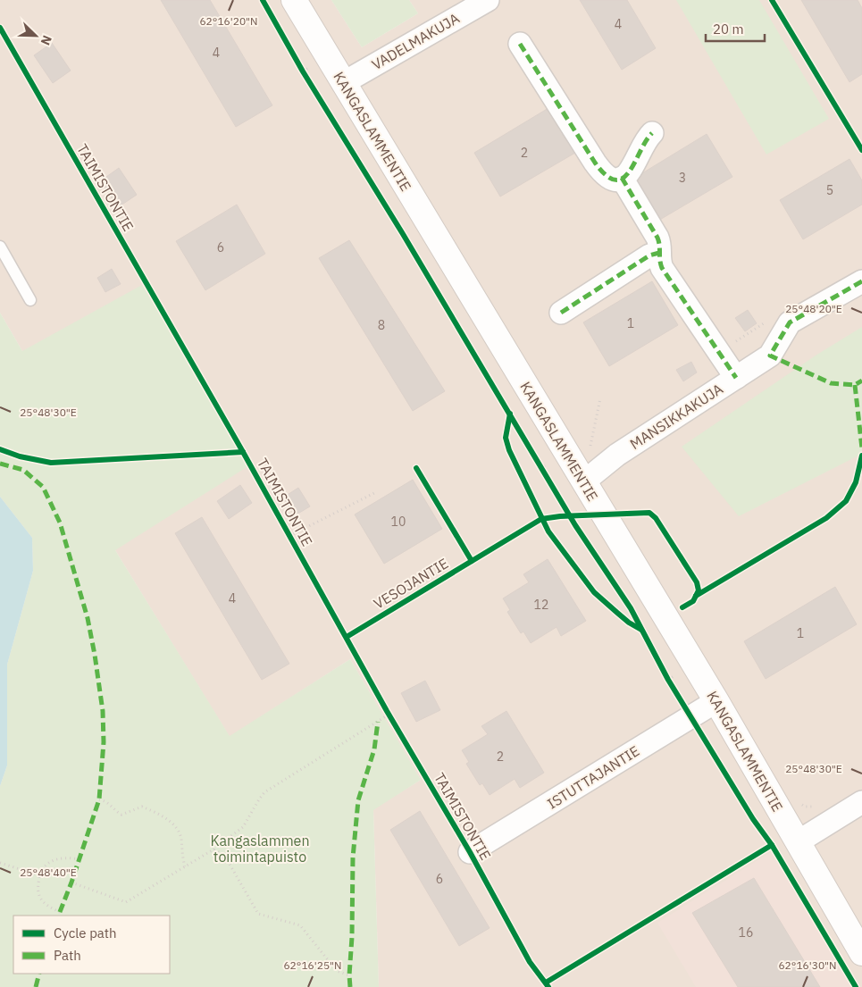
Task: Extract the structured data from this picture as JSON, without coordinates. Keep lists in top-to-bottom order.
{
  "streets": {
    "street": [
      "VADELMAKUJA",
      "KANGASLAMMENTIE",
      "MANSIKKAKUJA",
      "ISTUTTAJANTIE"
    ],
    "cycle path": ["TAIMISTONTIE", "VESOJANTIE"]
  },
  "crossings": [
    ["VADELMAKUJA", "KANGASLAMMENTIE"],
    ["KANGASLAMMENTIE", "MANSIKKAKUJA"],
    ["KANGASLAMMENTIE", "ISTUTTAJANTIE"]
  ],
  "parks": ["Kangaslammen toimintapuisto"],
  "house_numbers": [
    "4",
    "4",
    "2",
    "3",
    "5",
    "6",
    "1",
    "8",
    "10",
    "4",
    "12",
    "1",
    "2",
    "6",
    "16"
  ],
  "legend": ["Cycle path", "Path"],
  "scale_bar": "20 m",
  "north": "bottom right",
  "coordinates": [
    "62°16'20\"N",
    "25°48'20\"E",
    "25°48'30\"E",
    "25°48'40\"E",
    "62°16'25\"N",
    "62°16'30\"N"
  ]
}
